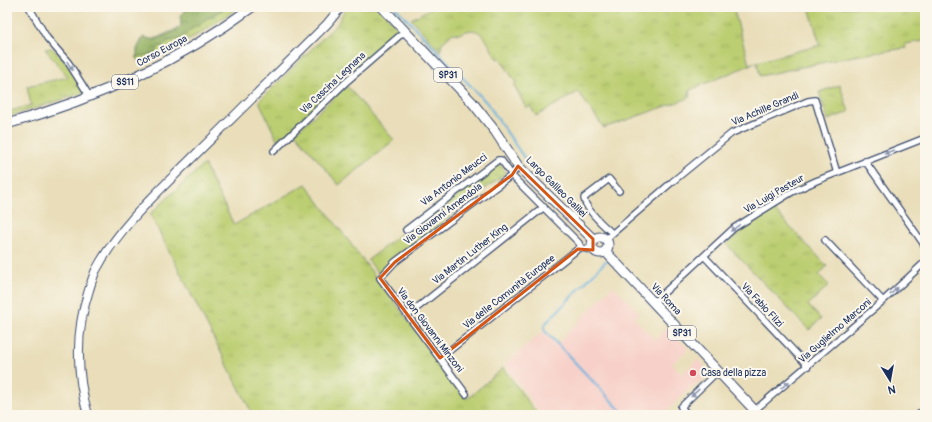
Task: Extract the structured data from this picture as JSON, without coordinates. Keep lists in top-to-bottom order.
{
  "streets": {
    "main road": [
      "Corso Europa",
      "SP31",
      "SS11",
      "Largo Galileo Galilei",
      "Via Roma"
    ],
    "street": [
      "Via Cascina Legnana",
      "Via Achille Grandi",
      "Via Antonio Meucci",
      "Via Luigi Pasteur",
      "Via Giovanni Amendola",
      "Via Martin Luther King",
      "Via delle Comunità Europee",
      "Via Fabio Filzi",
      "Via don Giovanni Minzoni",
      "Via Guglielmo Marconi"
    ]
  },
  "crossings": [
    ["SP31", "Via Cascina Legnana"],
    ["SP31", "Largo Galileo Galilei"],
    ["Via Cascina Legnana", "Largo Galileo Galilei"],
    ["Via Achille Grandi", "Largo Galileo Galilei"],
    ["Via Achille Grandi", "Via Luigi Pasteur"],
    ["Via Achille Grandi", "Via Roma"],
    ["Via Antonio Meucci", "Via Giovanni Amendola"],
    ["Largo Galileo Galilei", "Via Giovanni Amendola"],
    ["Largo Galileo Galilei", "Via Roma"],
    ["Via Luigi Pasteur", "Via Roma"],
    ["Via Luigi Pasteur", "Via Fabio Filzi"],
    ["Via Giovanni Amendola", "Via don Giovanni Minzoni"],
    ["Via Martin Luther King", "Via don Giovanni Minzoni"],
    ["Via delle Comunità Europee", "Via don Giovanni Minzoni"],
    ["Via Roma", "Via Guglielmo Marconi"],
    ["Via Fabio Filzi", "Via Guglielmo Marconi"]
  ],
  "one_way": ["Via Luigi Pasteur", "Via Guglielmo Marconi"],
  "places": ["Casa della pizza"],
  "north": "bottom"
}
